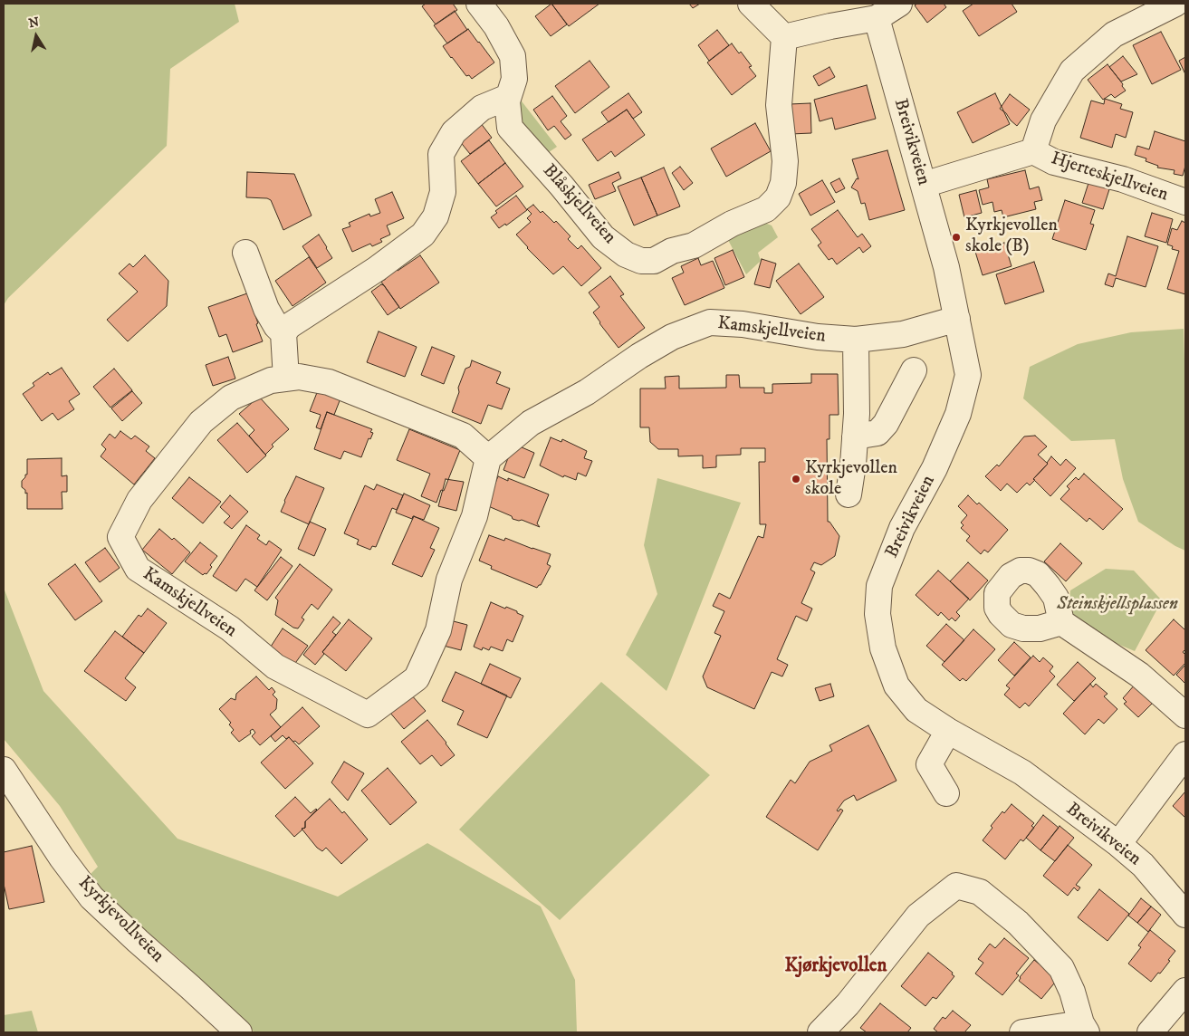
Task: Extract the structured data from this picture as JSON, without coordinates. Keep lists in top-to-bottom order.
{
  "streets": {
    "street": [
      "Breivikveien",
      "Hjerteskjellveien",
      "Blåskjellveien",
      "Kamskjellveien",
      "Kyrkjevollveien"
    ]
  },
  "crossings": [
    ["Breivikveien", "Hjerteskjellveien"],
    ["Breivikveien", "Kamskjellveien"]
  ],
  "districts": ["Kjørkjevollen"],
  "parks": ["Steinskjellsplassen"],
  "places": ["Kyrkjevollen skole (B)", "Kyrkjevollen skole"],
  "north": "top"
}
